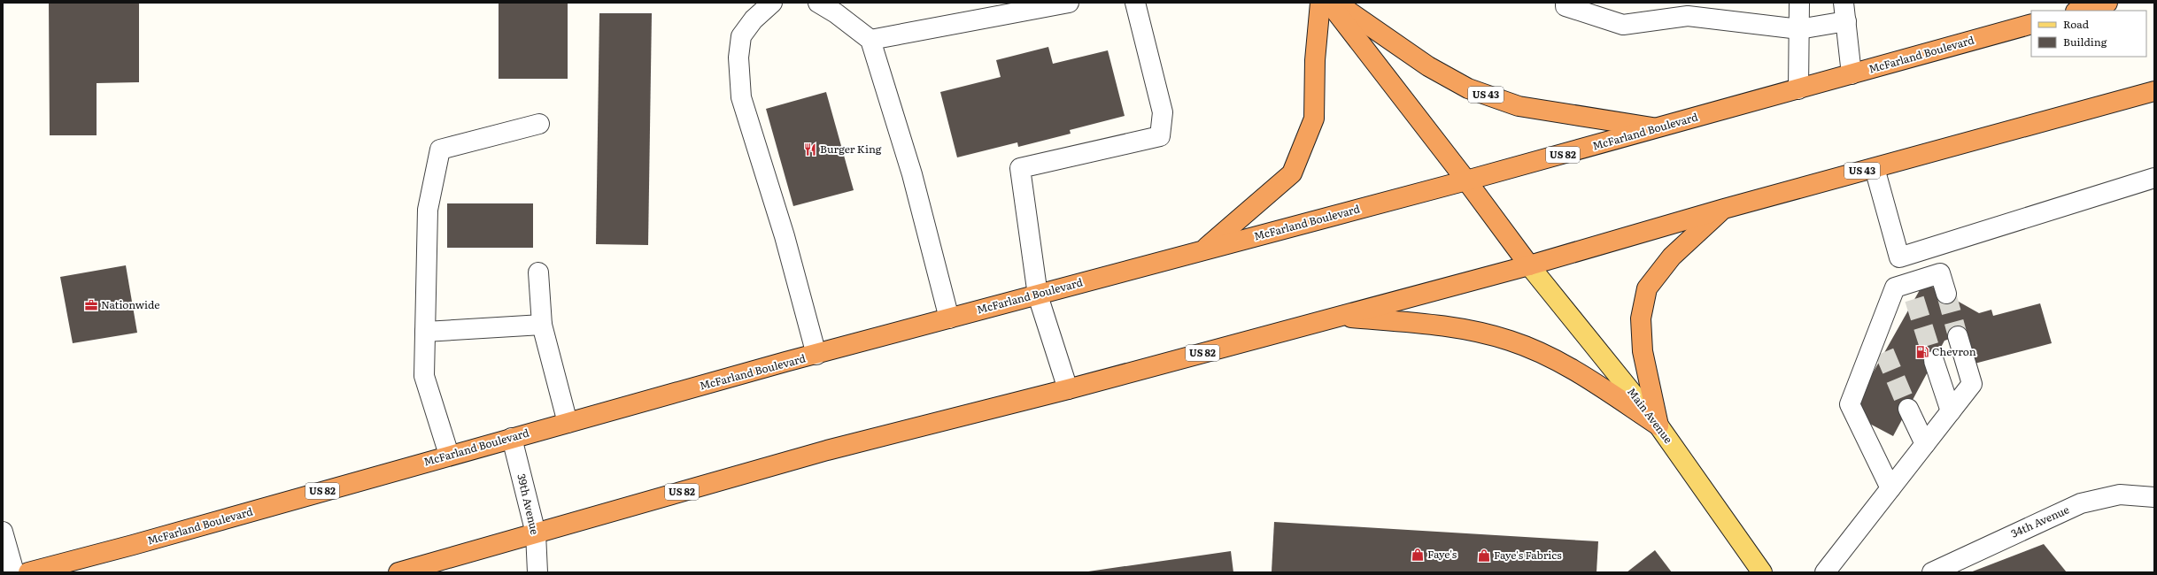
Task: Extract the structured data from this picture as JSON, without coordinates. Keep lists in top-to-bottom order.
{
  "streets": {
    "highway": ["McFarland Boulevard", "US 43", "US 82"],
    "main road": ["Main Avenue"],
    "street": ["39th Avenue", "34th Avenue"]
  },
  "crossings": [
    ["McFarland Boulevard", "US 43"],
    ["McFarland Boulevard", "39th Avenue"],
    ["US 43", "US 82"],
    ["US 43", "Main Avenue"],
    ["US 82", "Main Avenue"],
    ["US 82", "39th Avenue"]
  ],
  "places": {
    "restaurant": ["Burger King"],
    "office": ["Nationwide"],
    "fuel station": ["Chevron"],
    "shop": ["Faye's", "Faye's Fabrics"]
  },
  "legend": ["Road", "Building"]
}
